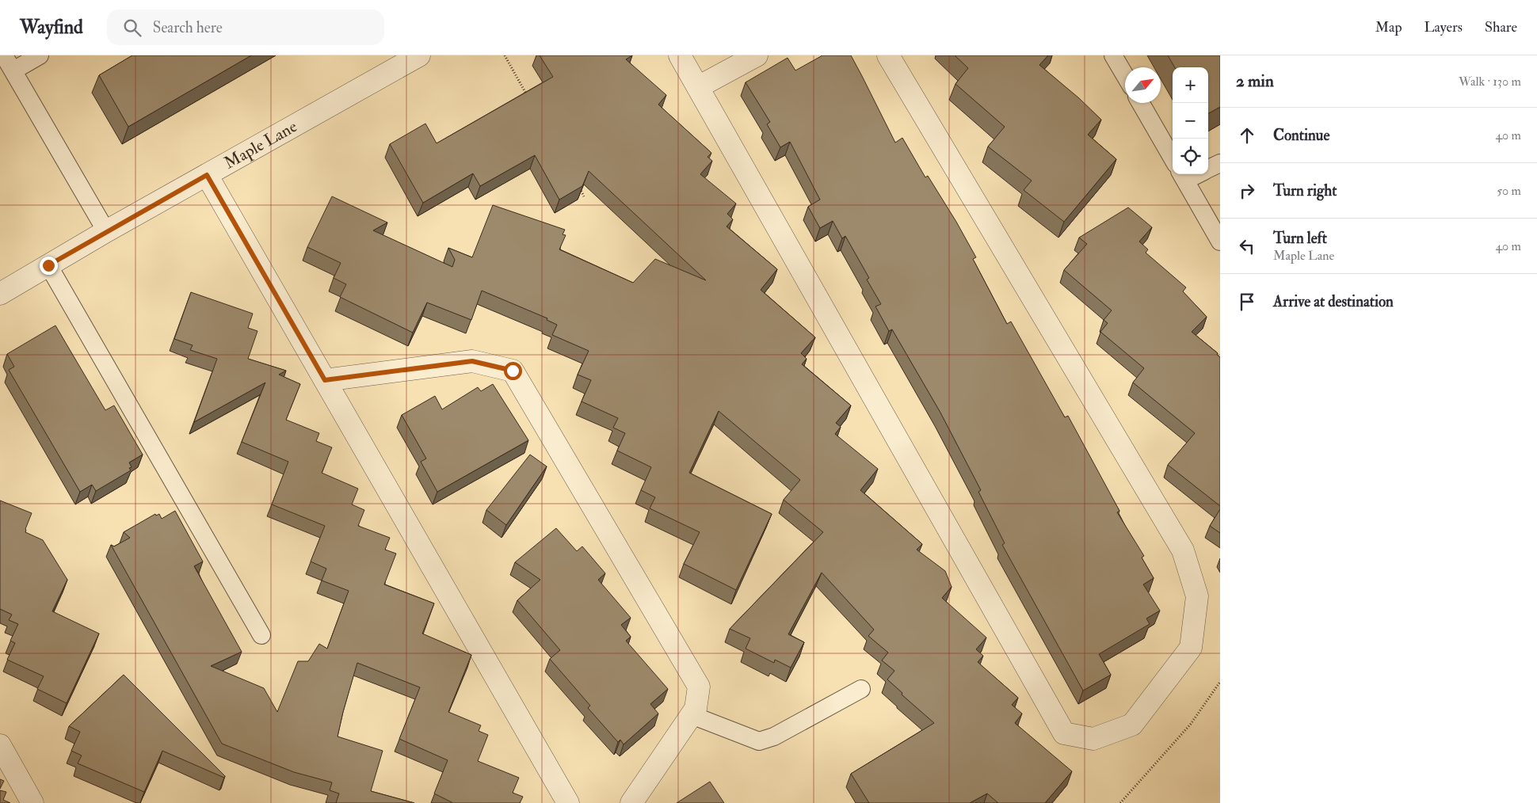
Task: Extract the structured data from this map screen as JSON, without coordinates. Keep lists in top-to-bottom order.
{
  "streets": {
    "street": ["Maple Lane"]
  },
  "north": "top right",
  "page": {
    "header": "Wayfind",
    "search": "Search here",
    "nav": ["Map", "Layers", "Share"],
    "heading": ["2 min", "Walk · 130 m"],
    "map_buttons": ["+", "−"],
    "list": [
      ["Continue", "40 m"],
      ["Turn right", "50 m"],
      ["Turn left", "Maple Lane", "40 m"],
      "Arrive at destination"
    ]
  }
}
